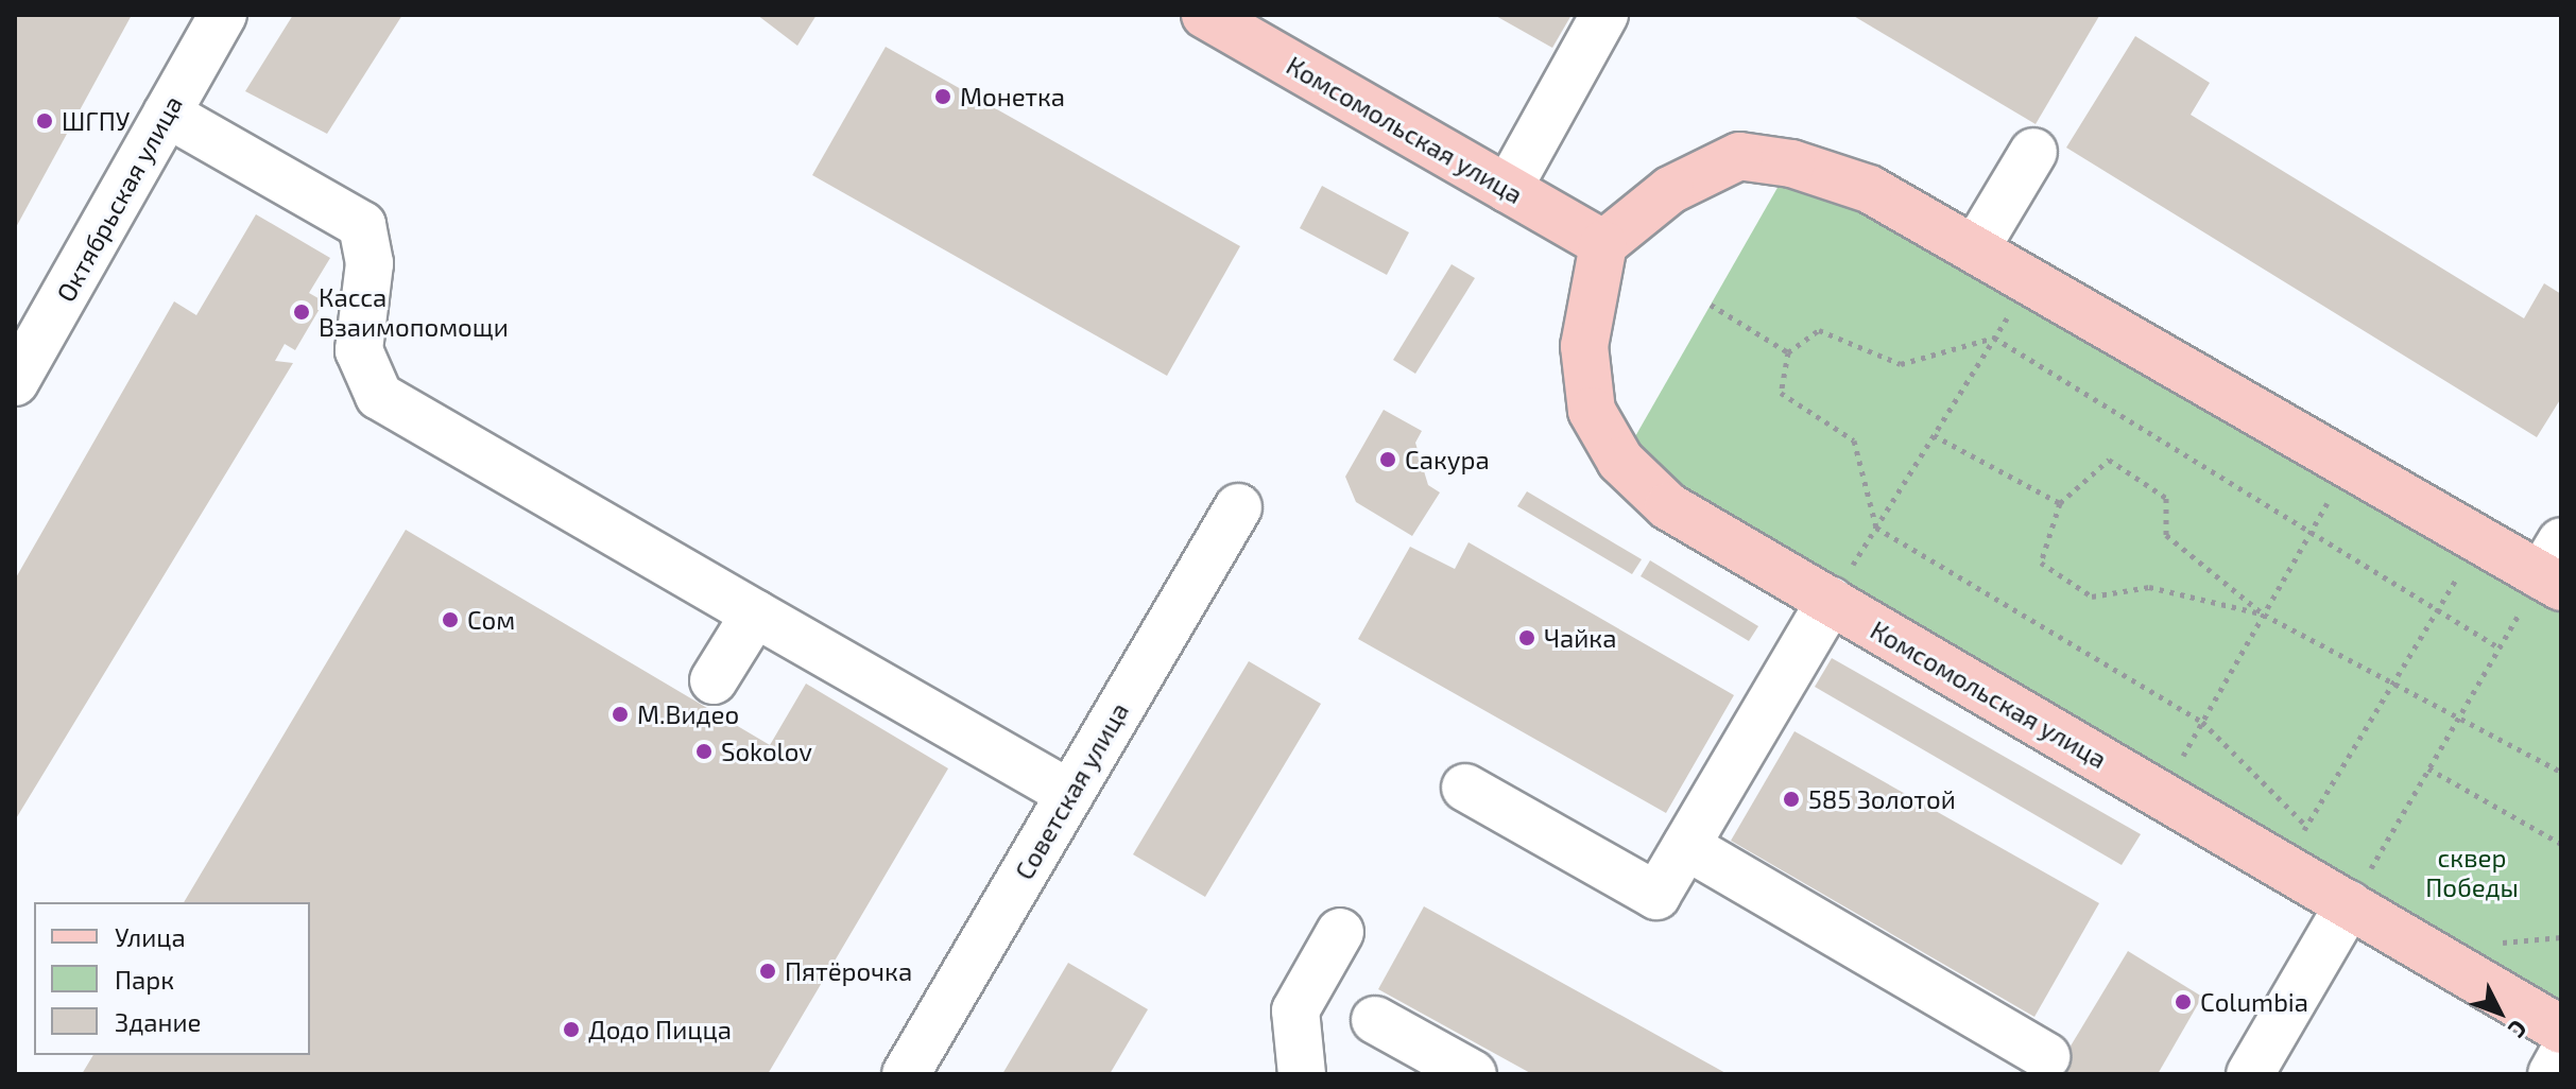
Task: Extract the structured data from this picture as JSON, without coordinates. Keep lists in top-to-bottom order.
{
  "streets": {
    "main road": ["Комсомольская улица"],
    "street": ["Октябрьская улица", "Советская улица"]
  },
  "parks": ["сквер Победы"],
  "places": [
    "Монетка",
    "ШГПУ",
    "Касса Взаимопомощи",
    "Сакура",
    "Сом",
    "Чайка",
    "М.Видео",
    "Sokolov",
    "585 Золотой",
    "Пятёрочка",
    "Columbia",
    "Додо Пицца"
  ],
  "legend": ["Улица", "Парк", "Здание"],
  "north": "bottom right"
}
